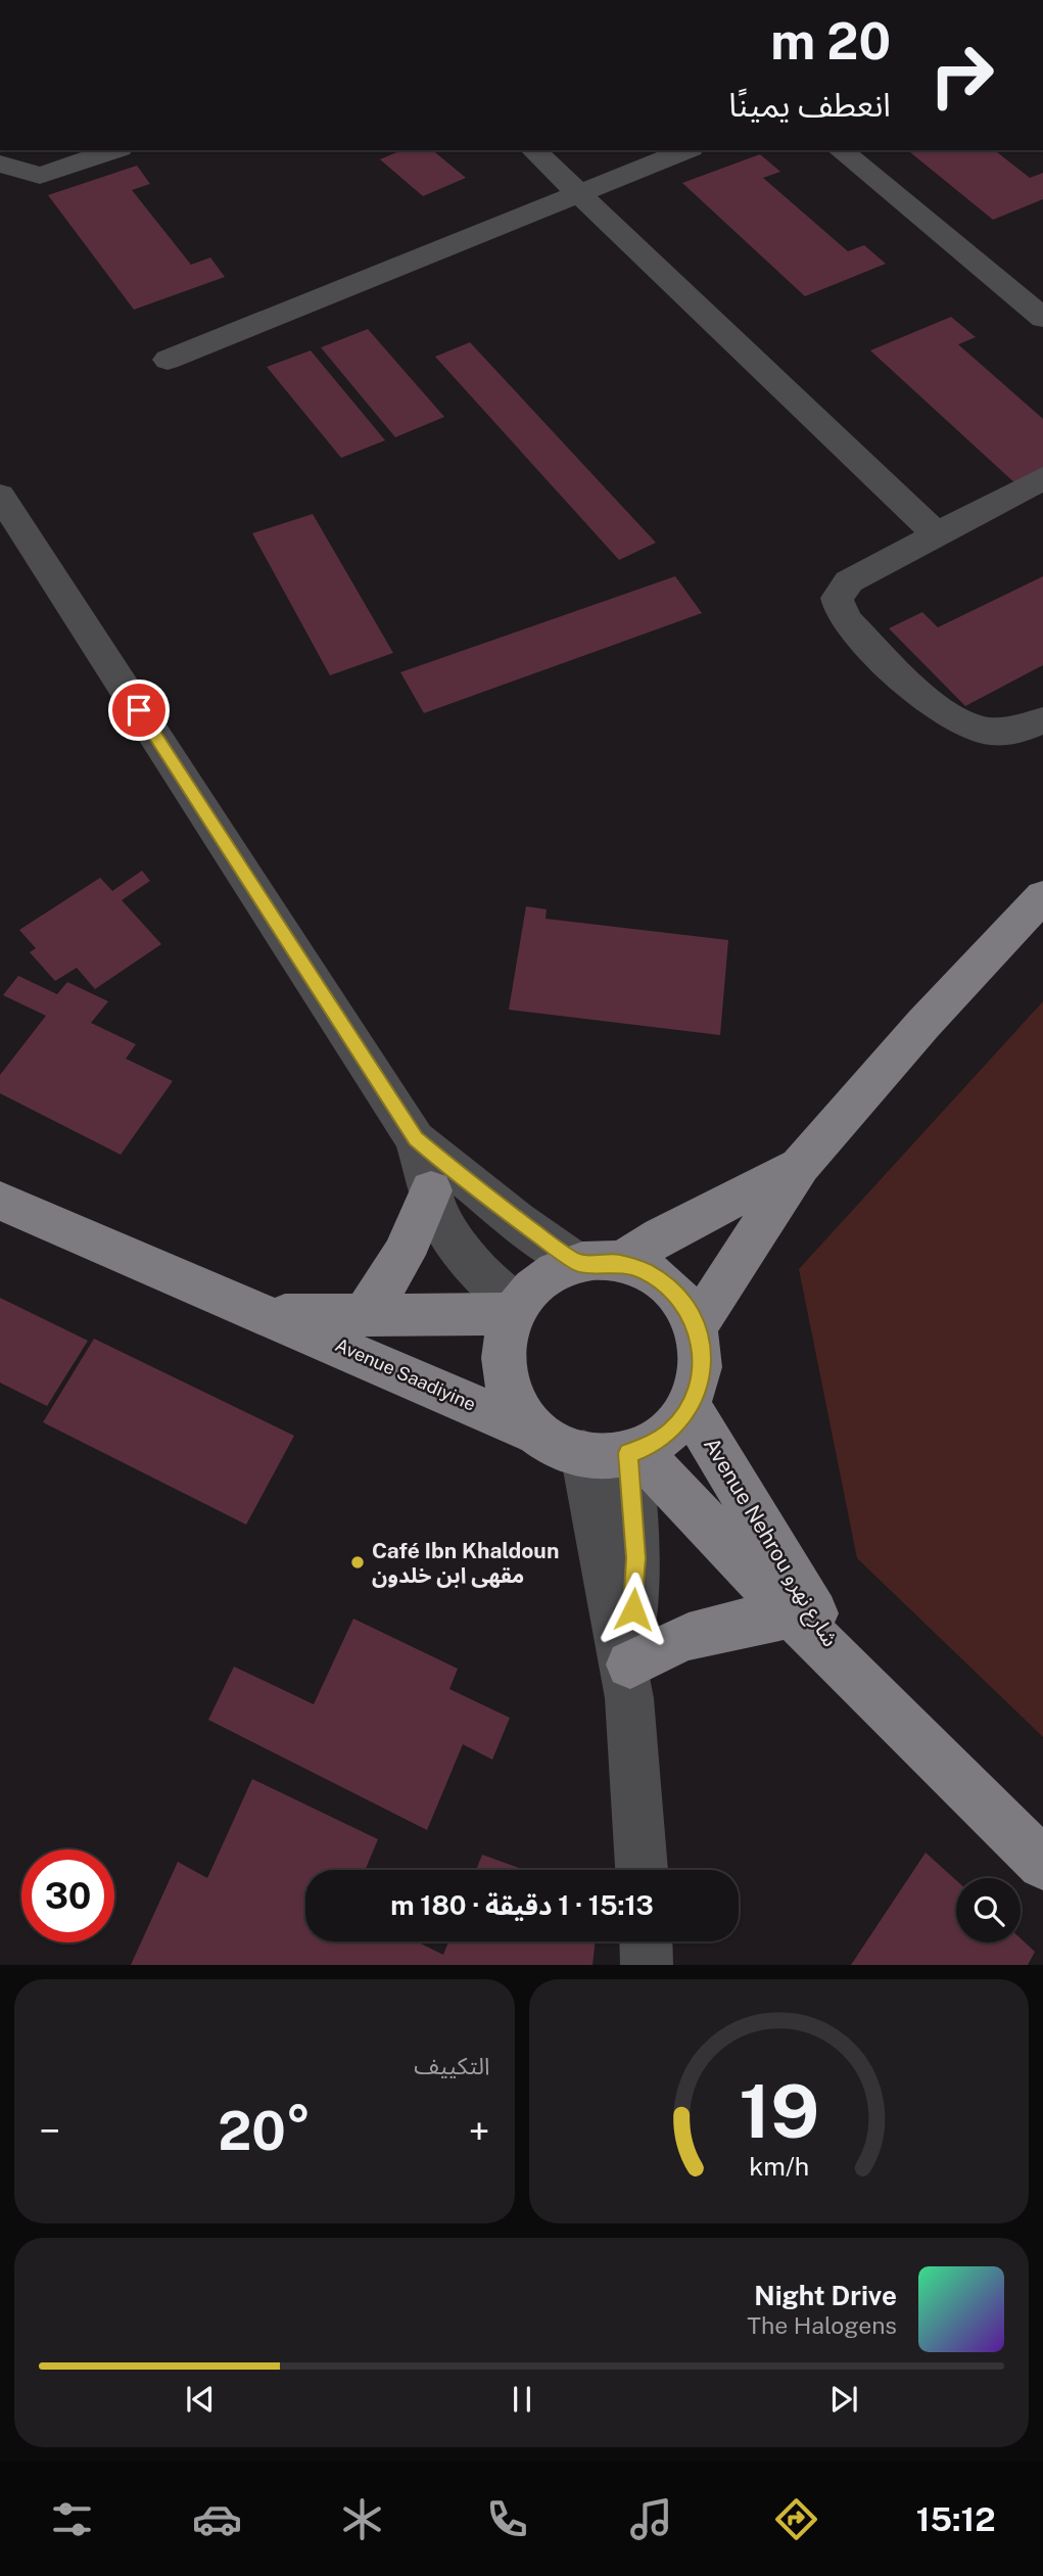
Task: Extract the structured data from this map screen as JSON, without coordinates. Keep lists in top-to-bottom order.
{
  "streets": {
    "main road": ["Avenue Saadiyine", "Avenue Nehrou شارع نهرو"]
  },
  "crossings": [
    ["Avenue Saadiyine", "Avenue Nehrou شارع نهرو"]
  ],
  "places": ["Café Ibn Khaldoun مقهى ابن خلدون"],
  "page": {
    "turn": ["20 m", "انعطف يمينًا"],
    "limit": "30",
    "trip": "15:13 · 1 دقيقة · 180 m",
    "tile": "التكييف",
    "heat": ["−", "20°", "+"],
    "song": ["Night Drive", "The Halogens"],
    "tabs": "15:12",
    "gauge": ["19", "km/h"]
  }
}
